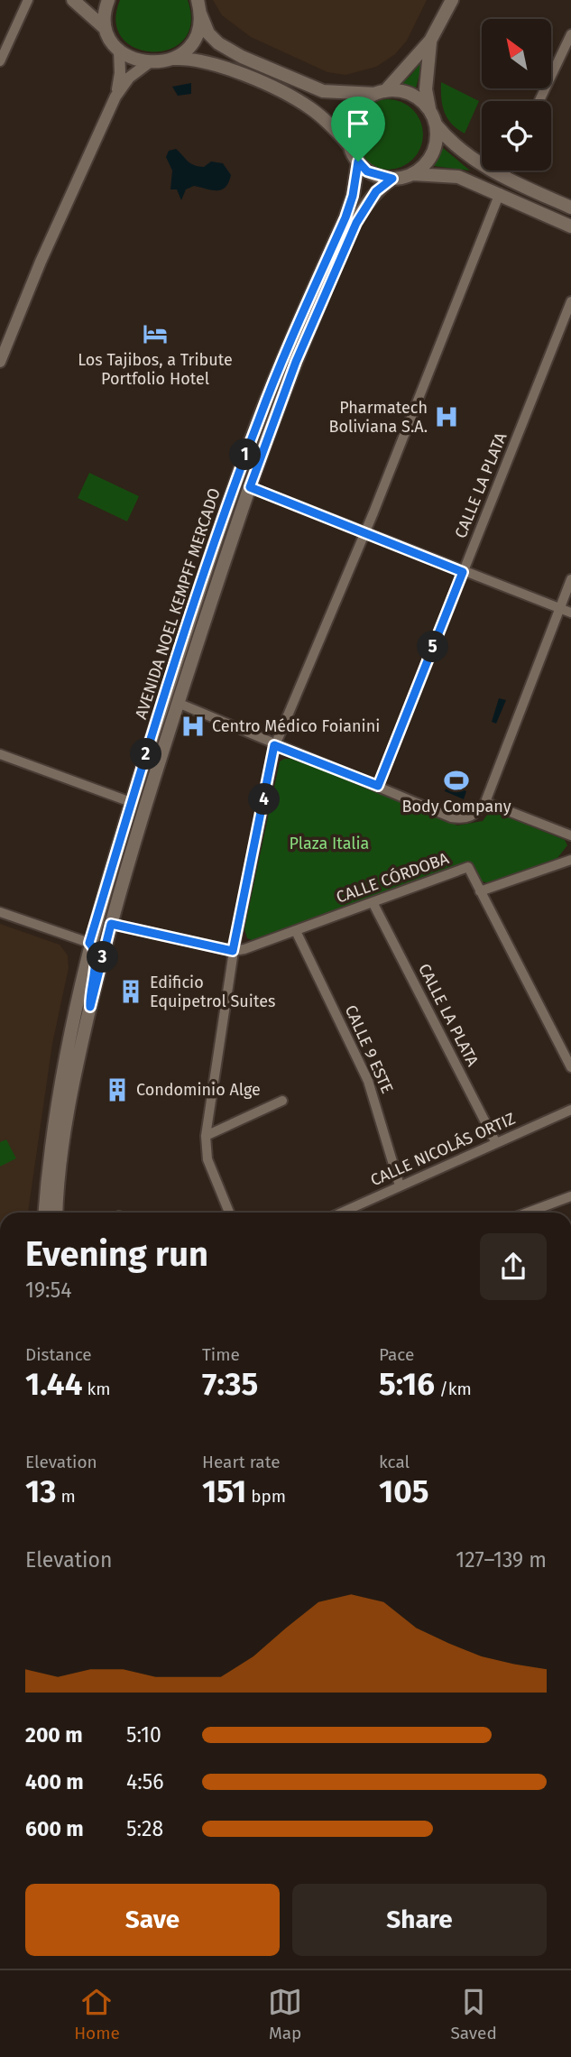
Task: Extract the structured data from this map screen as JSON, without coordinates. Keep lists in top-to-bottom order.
{
  "streets": {
    "main road": ["AVENIDA NOEL KEMPFF MERCADO"],
    "street": [
      "CALLE LA PLATA",
      "CALLE CÓRDOBA",
      "CALLE 9 ESTE",
      "CALLE NICOLÁS ORTIZ"
    ]
  },
  "crossings": [
    ["CALLE LA PLATA", "CALLE CÓRDOBA"],
    ["CALLE LA PLATA", "CALLE NICOLÁS ORTIZ"],
    ["AVENIDA NOEL KEMPFF MERCADO", "CALLE CÓRDOBA"],
    ["CALLE CÓRDOBA", "CALLE 9 ESTE"],
    ["CALLE 9 ESTE", "CALLE NICOLÁS ORTIZ"]
  ],
  "parks": ["Plaza Italia"],
  "places": {
    "hotel": ["Los Tajibos, a Tribute Portfolio Hotel"],
    "hospital": ["Pharmatech Boliviana S.A.", "Centro Médico Foianini"],
    "sports": ["Body Company"],
    "building": ["Edificio Equipetrol Suites", "Condominio Alge"]
  },
  "north": "top left",
  "page": {
    "pins": [
      "1",
      "5",
      "2",
      "4",
      "3"
    ],
    "heading": ["Evening run", "19:54"],
    "stats": [
      ["Distance", "1.44 km"],
      ["Time", "7:35"],
      ["Pace", "5:16 /km"],
      ["Elevation", "13 m"],
      ["Heart rate", "151 bpm"],
      ["kcal", "105"]
    ],
    "chart": ["Elevation", "127–139 m"],
    "list": [
      {
        "name": "200 m",
        "note": "5:10"
      },
      {
        "name": "400 m",
        "note": "4:56"
      },
      {
        "name": "600 m",
        "note": "5:28"
      }
    ],
    "buttons": ["Save", "Share"],
    "tabs": ["Home", "Map", "Saved"]
  }
}
